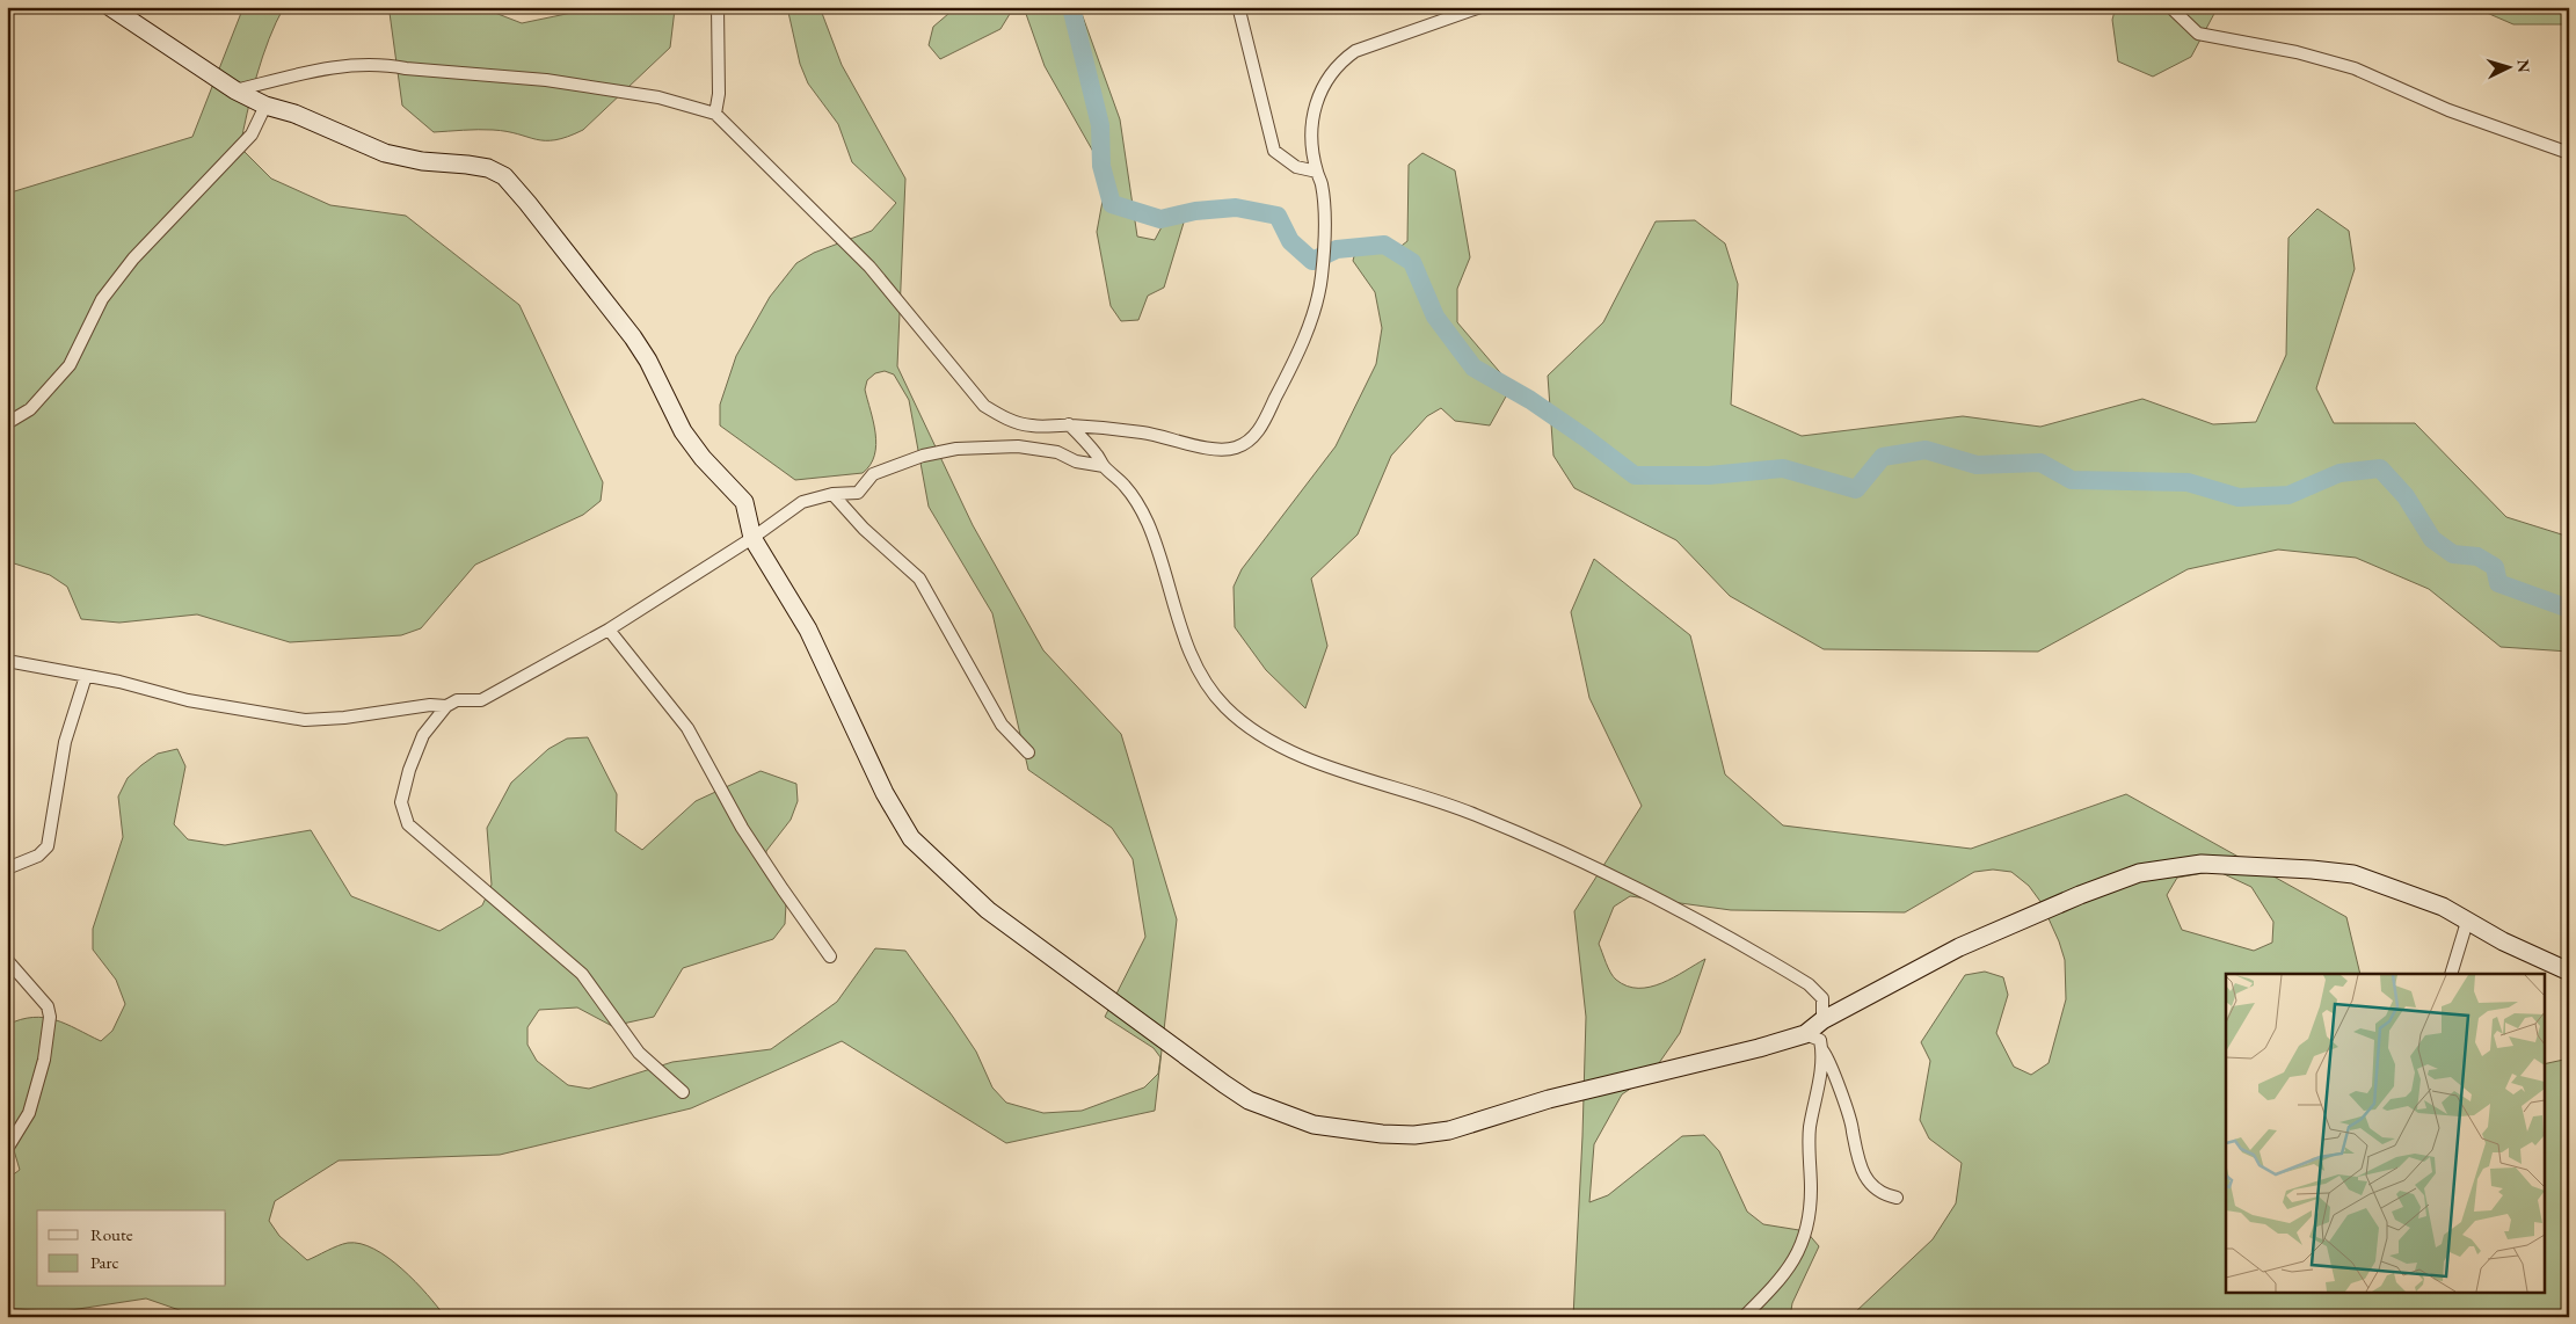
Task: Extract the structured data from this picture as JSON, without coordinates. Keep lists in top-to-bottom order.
{
  "legend": ["Route", "Parc"],
  "north": "right"
}
